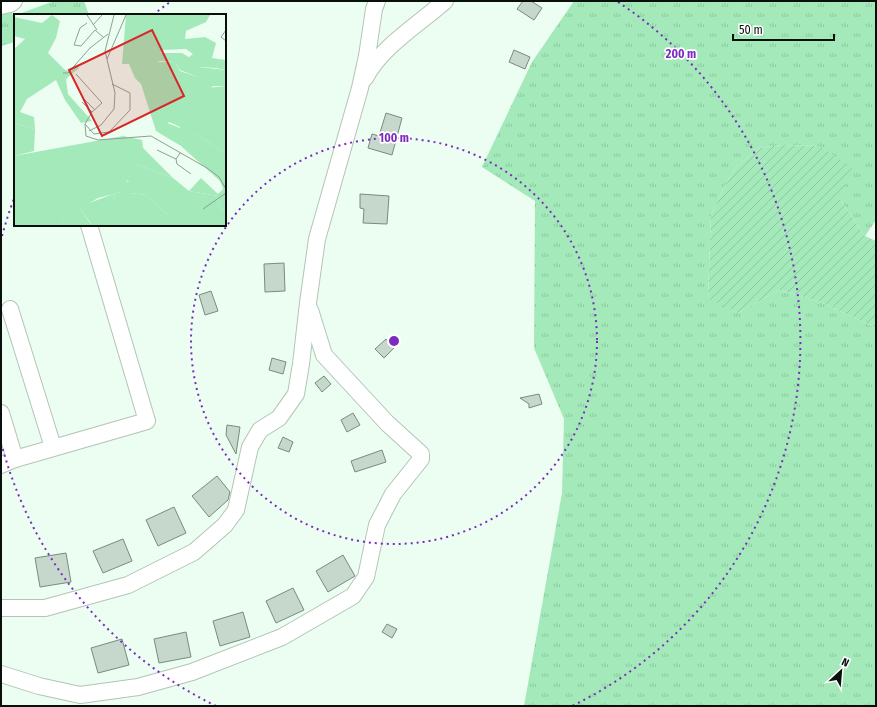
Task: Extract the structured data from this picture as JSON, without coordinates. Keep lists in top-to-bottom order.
{
  "scale_bar": "50 m",
  "north": "top right",
  "rings": ["200 m", "100 m"]
}
